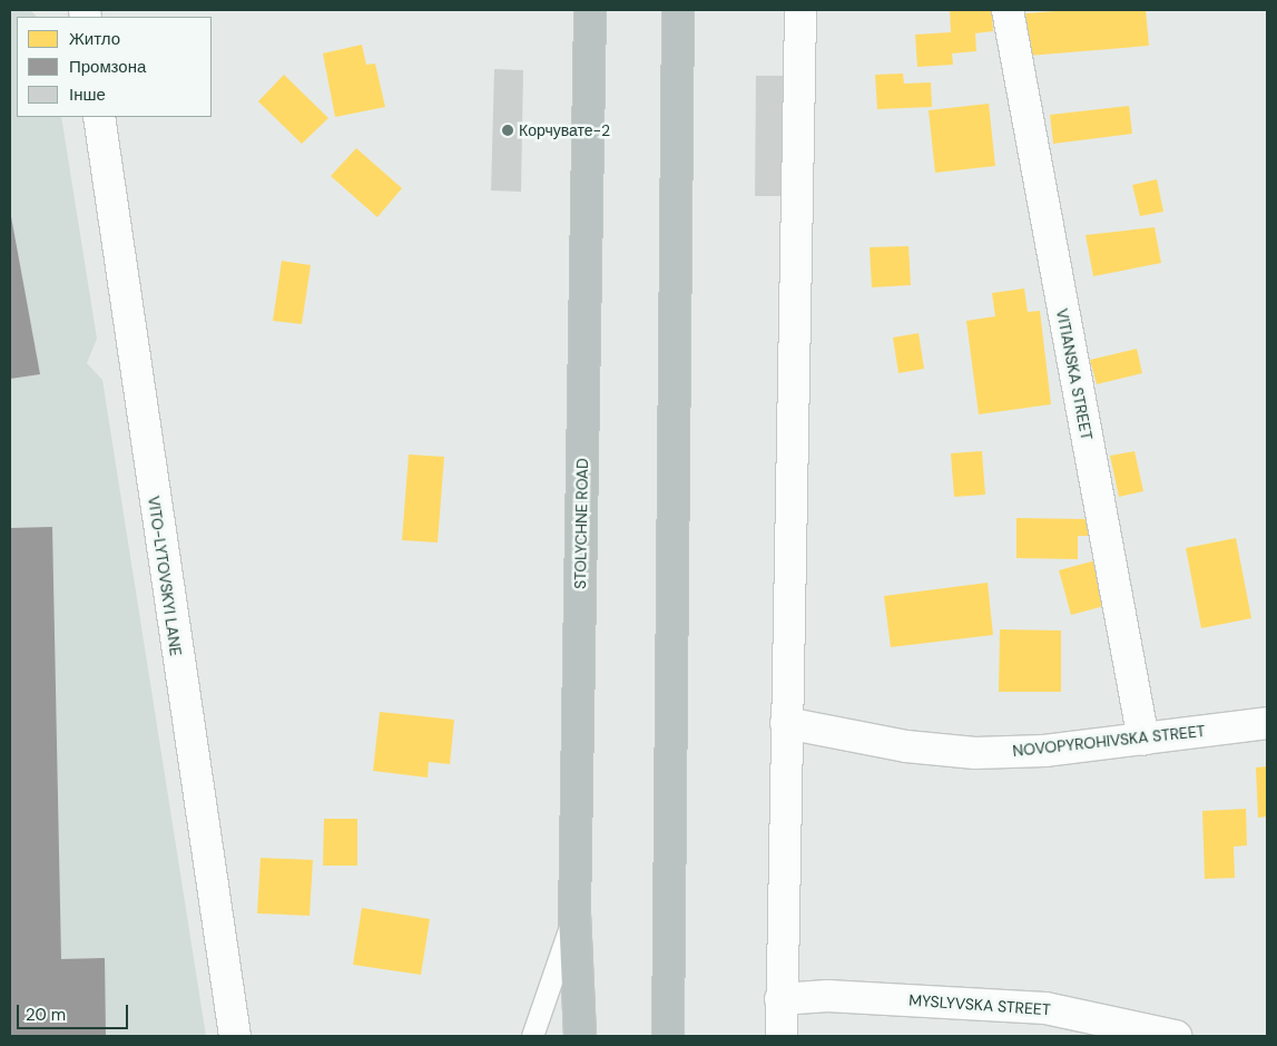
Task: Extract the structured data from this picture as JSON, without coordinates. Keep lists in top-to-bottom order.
{
  "streets": {
    "highway": ["STOLYCHNE ROAD"],
    "street": [
      "VITIANSKA STREET",
      "VITO-LYTOVSKYI LANE",
      "NOVOPYROHIVSKA STREET",
      "MYSLYVSKA STREET"
    ]
  },
  "crossings": [
    ["VITIANSKA STREET", "NOVOPYROHIVSKA STREET"]
  ],
  "places": ["Корчувате-2"],
  "legend": ["Житло", "Промзона", "Інше"],
  "scale_bar": "20 m"
}
